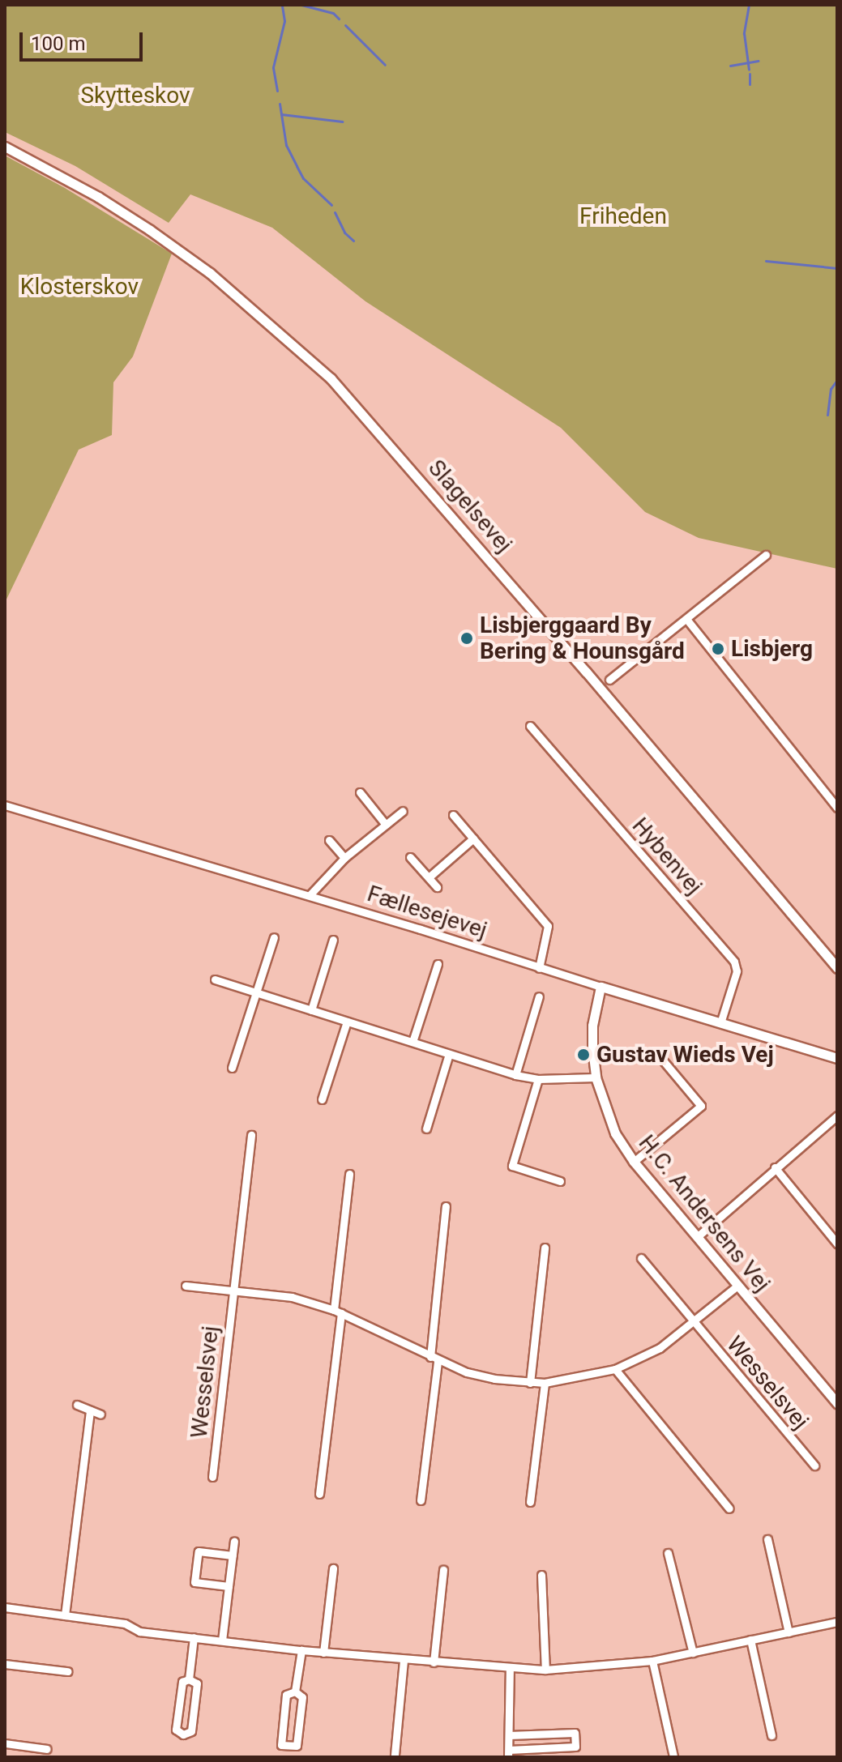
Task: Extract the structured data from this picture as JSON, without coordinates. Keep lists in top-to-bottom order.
{
  "streets": {
    "street": [
      "Slagelsevej",
      "Hybenvej",
      "Fællesejevej",
      "H.C. Andersens Vej",
      "Wesselsvej"
    ]
  },
  "crossings": [
    ["Hybenvej", "Fællesejevej"],
    ["Fællesejevej", "H.C. Andersens Vej"]
  ],
  "parks": ["Skytteskov", "Friheden", "Klosterskov"],
  "places": ["Lisbjerggaard By Bering & Hounsgård", "Lisbjerg", "Gustav Wieds Vej"],
  "scale_bar": "100 m"
}
